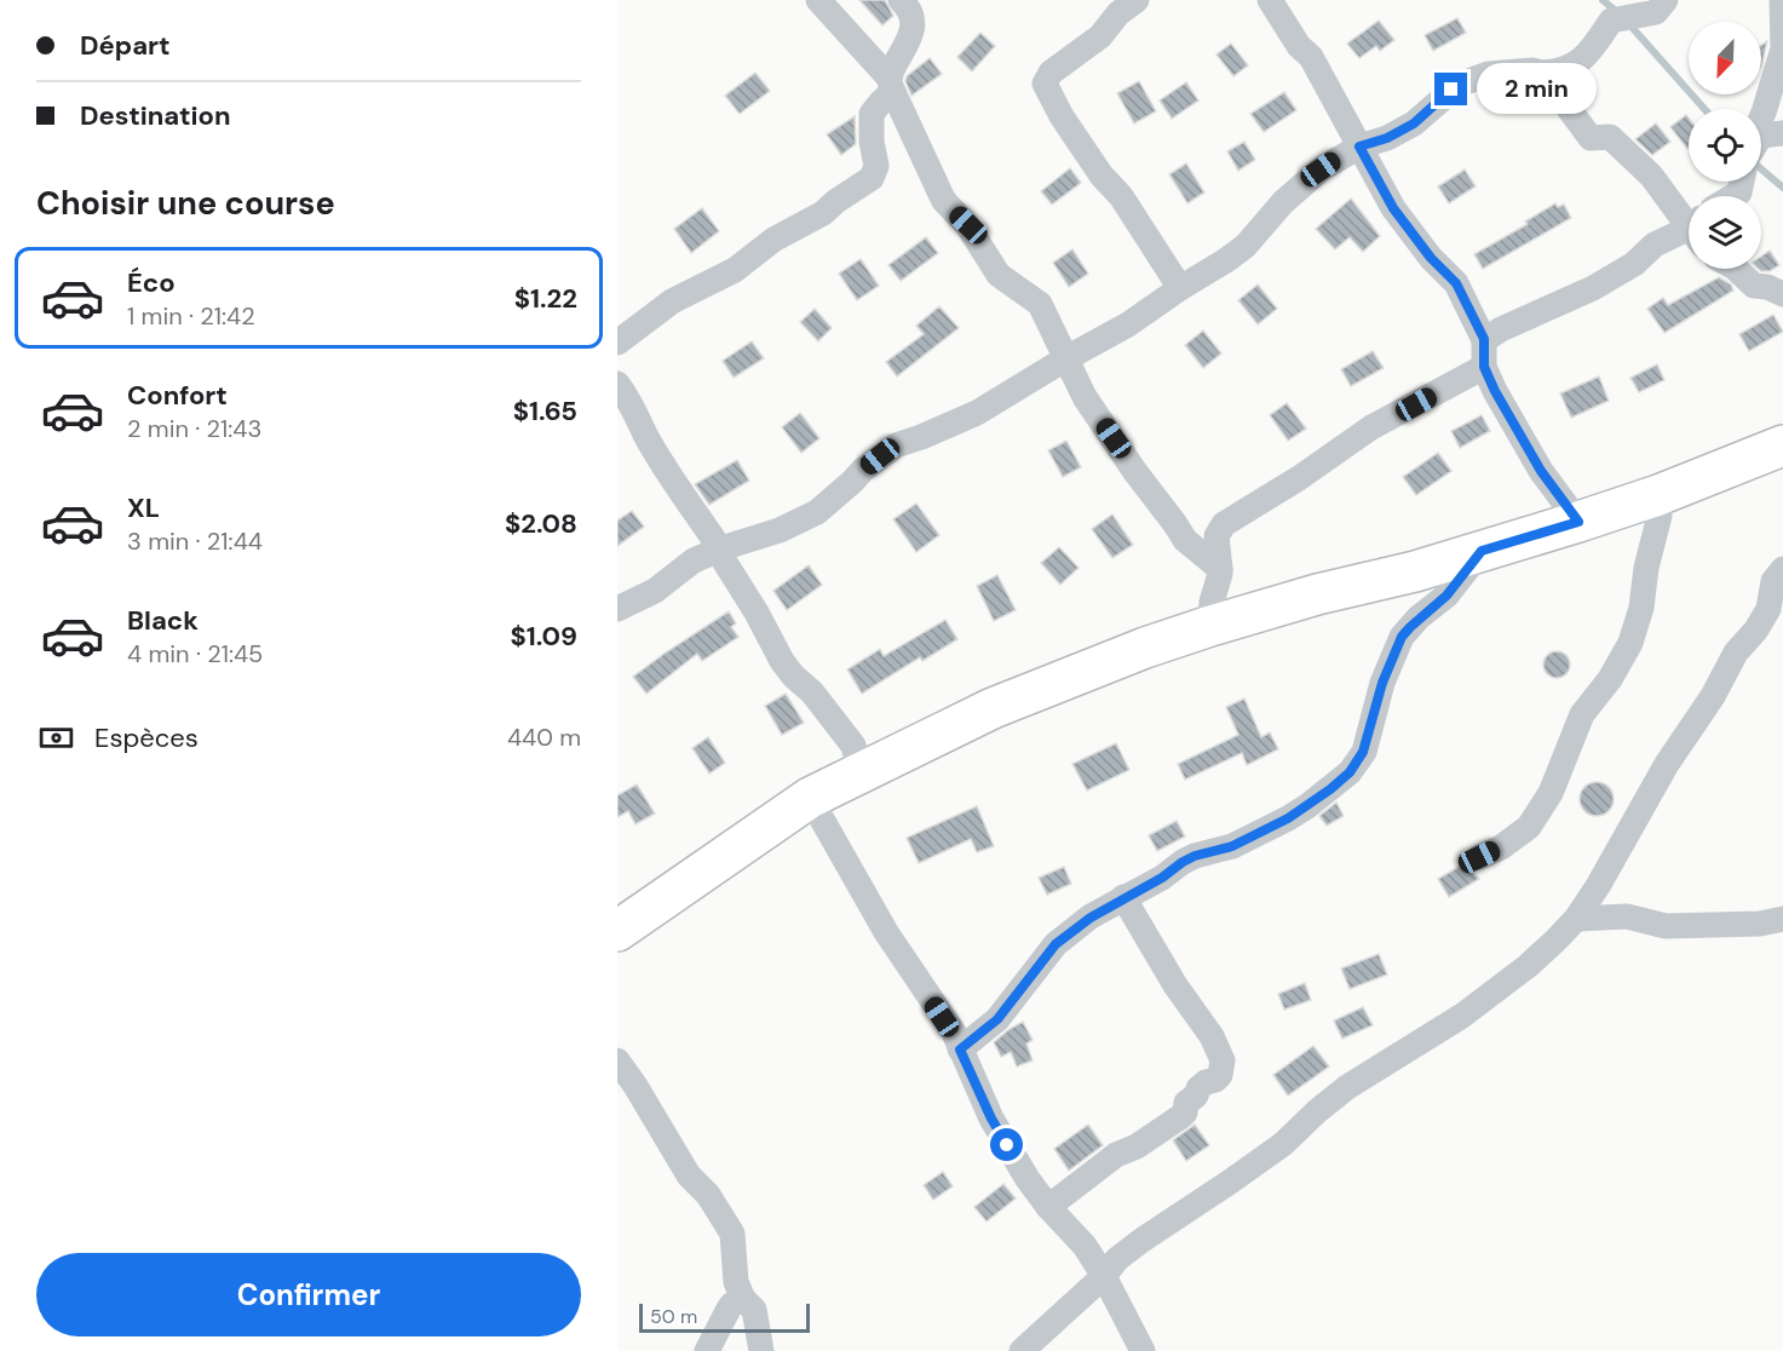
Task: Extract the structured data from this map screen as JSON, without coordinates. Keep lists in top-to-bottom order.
{
  "scale_bar": "50 m",
  "north": "bottom left",
  "page": {
    "banner": ["Départ", "Destination"],
    "bubble": "2 min",
    "heading": "Choisir une course",
    "list": [
      {
        "name": "Éco",
        "note": "1 min · 21:42",
        "value": "$1.22"
      },
      {
        "name": "Confort",
        "note": "2 min · 21:43",
        "value": "$1.65"
      },
      {
        "name": "XL",
        "note": "3 min · 21:44",
        "value": "$2.08"
      },
      {
        "name": "Black",
        "note": "4 min · 21:45",
        "value": "$1.09"
      }
    ],
    "pay": ["Espèces", "440 m"],
    "buttons": "Confirmer",
    "scale": "50 m"
  }
}
